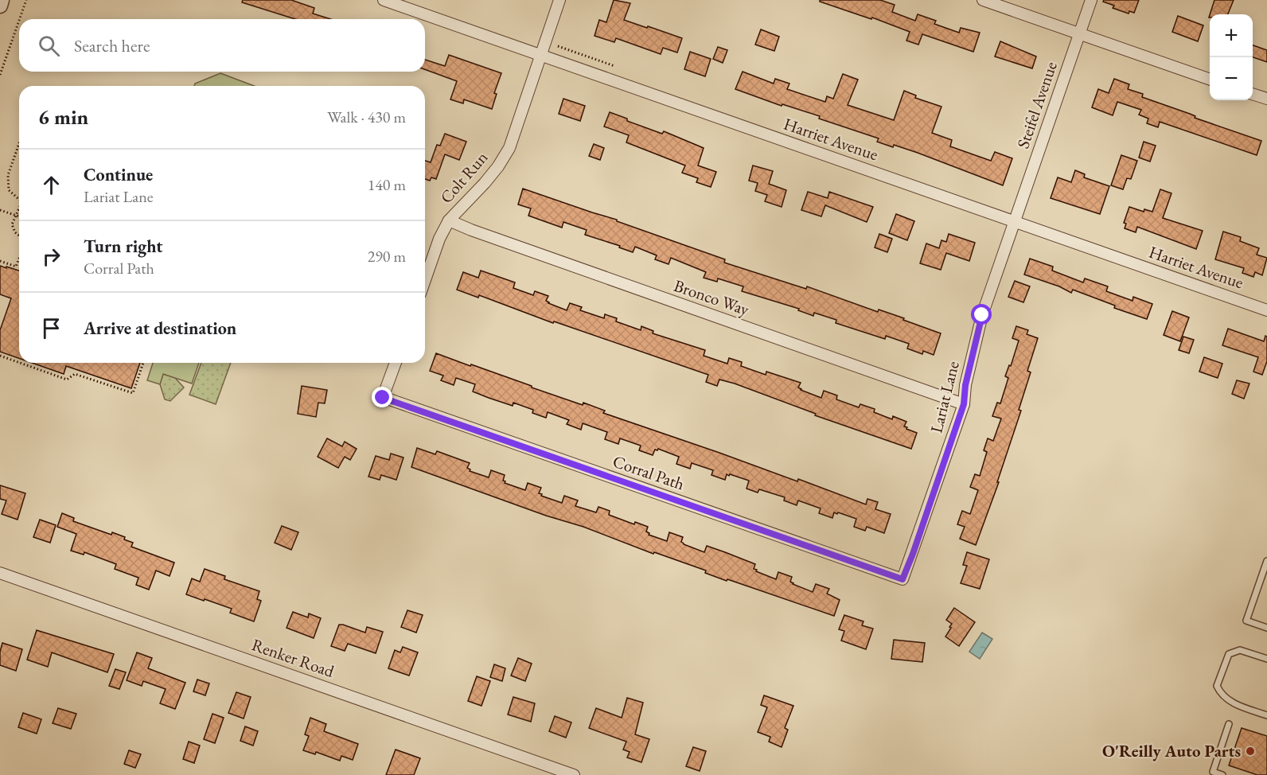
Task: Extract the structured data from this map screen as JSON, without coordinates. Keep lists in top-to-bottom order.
{
  "streets": {
    "street": [
      "Steifel Avenue",
      "Harriet Avenue",
      "Colt Run",
      "Bronco Way",
      "Lariat Lane",
      "Corral Path",
      "Renker Road"
    ]
  },
  "crossings": [
    ["Steifel Avenue", "Harriet Avenue"],
    ["Steifel Avenue", "Lariat Lane"],
    ["Harriet Avenue", "Colt Run"],
    ["Harriet Avenue", "Lariat Lane"],
    ["Colt Run", "Bronco Way"],
    ["Bronco Way", "Lariat Lane"],
    ["Lariat Lane", "Corral Path"]
  ],
  "places": ["O'Reilly Auto Parts"],
  "page": {
    "map_buttons": ["+", "−"],
    "search": "Search here",
    "heading": ["6 min", "Walk · 430 m"],
    "list": [
      ["Continue", "Lariat Lane", "140 m"],
      ["Turn right", "Corral Path", "290 m"],
      "Arrive at destination"
    ]
  }
}
